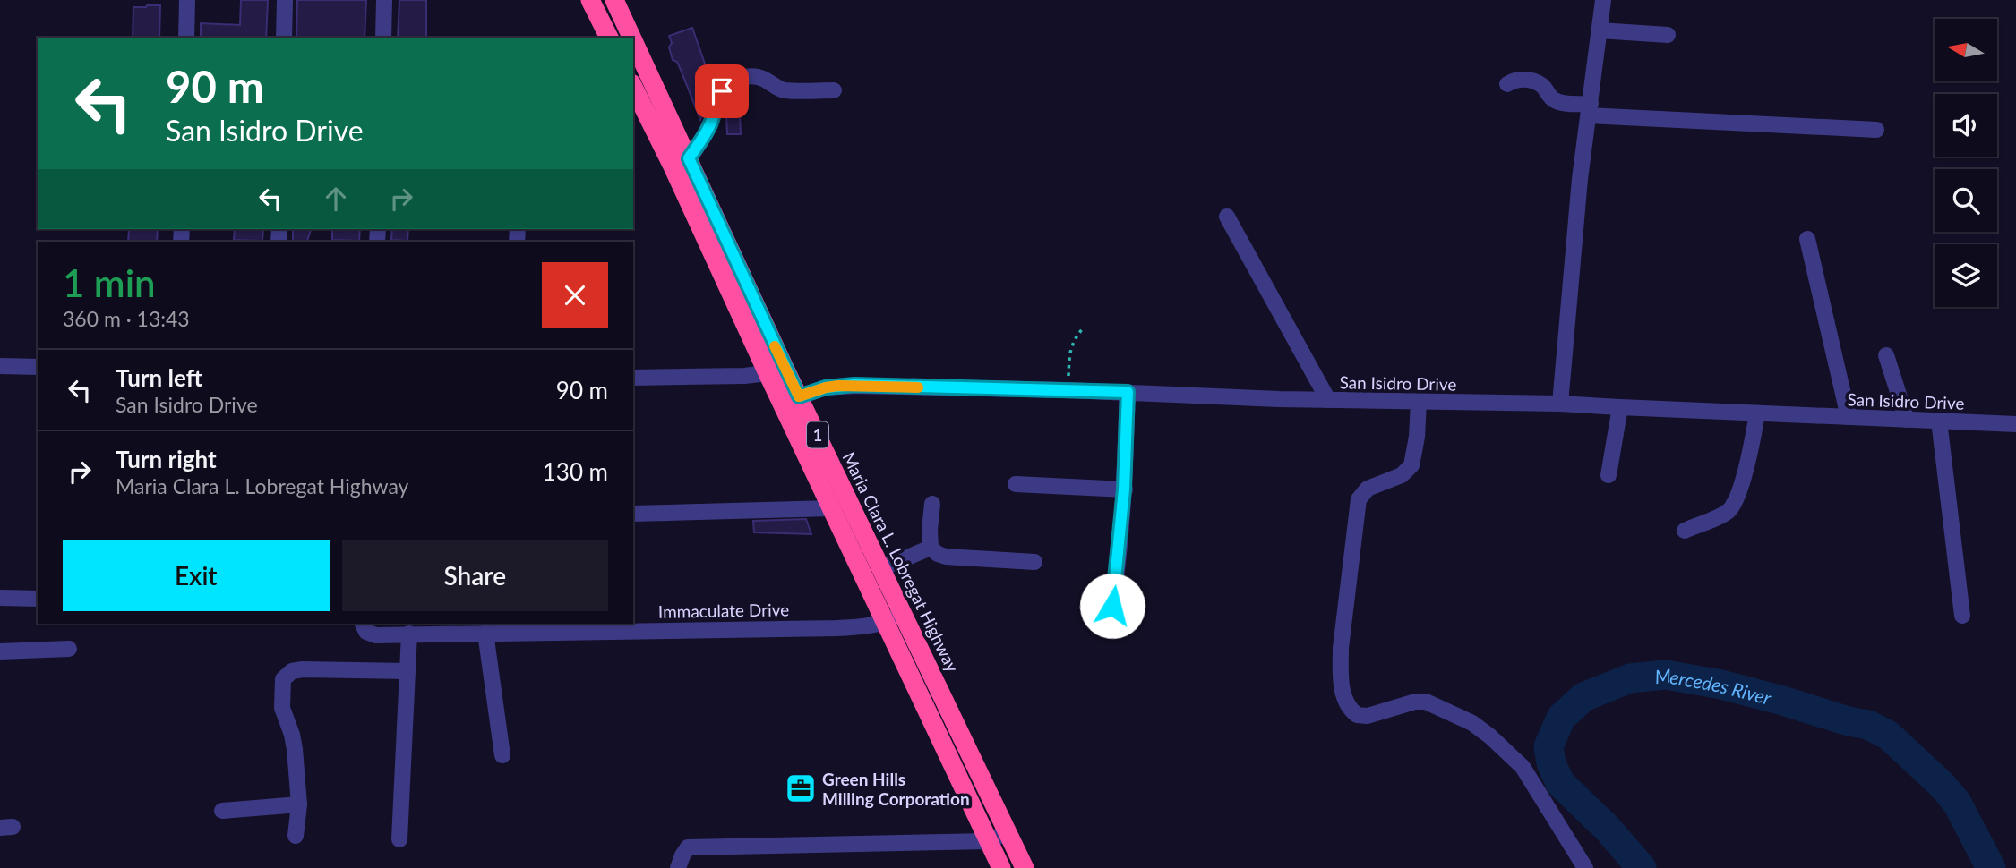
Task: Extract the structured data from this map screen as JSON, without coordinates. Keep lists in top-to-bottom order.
{
  "streets": {
    "highway": ["1", "Maria Clara L. Lobregat Highway"],
    "street": ["San Isidro Drive", "Immaculate Drive"]
  },
  "crossings": [
    ["San Isidro Drive", "Maria Clara L. Lobregat Highway"],
    ["Maria Clara L. Lobregat Highway", "Immaculate Drive"]
  ],
  "water": ["Mercedes River"],
  "places": {
    "office": ["Green Hills Milling Corporation"]
  },
  "north": "left",
  "page": {
    "turn": ["90 m", "San Isidro Drive"],
    "heading": ["1 min", "360 m · 13:43"],
    "list": [
      {
        "name": "Turn left",
        "note": "San Isidro Drive",
        "value": "90 m"
      },
      {
        "name": "Turn right",
        "note": "Maria Clara L. Lobregat Highway",
        "value": "130 m"
      }
    ],
    "buttons": ["Exit", "Share"]
  }
}
